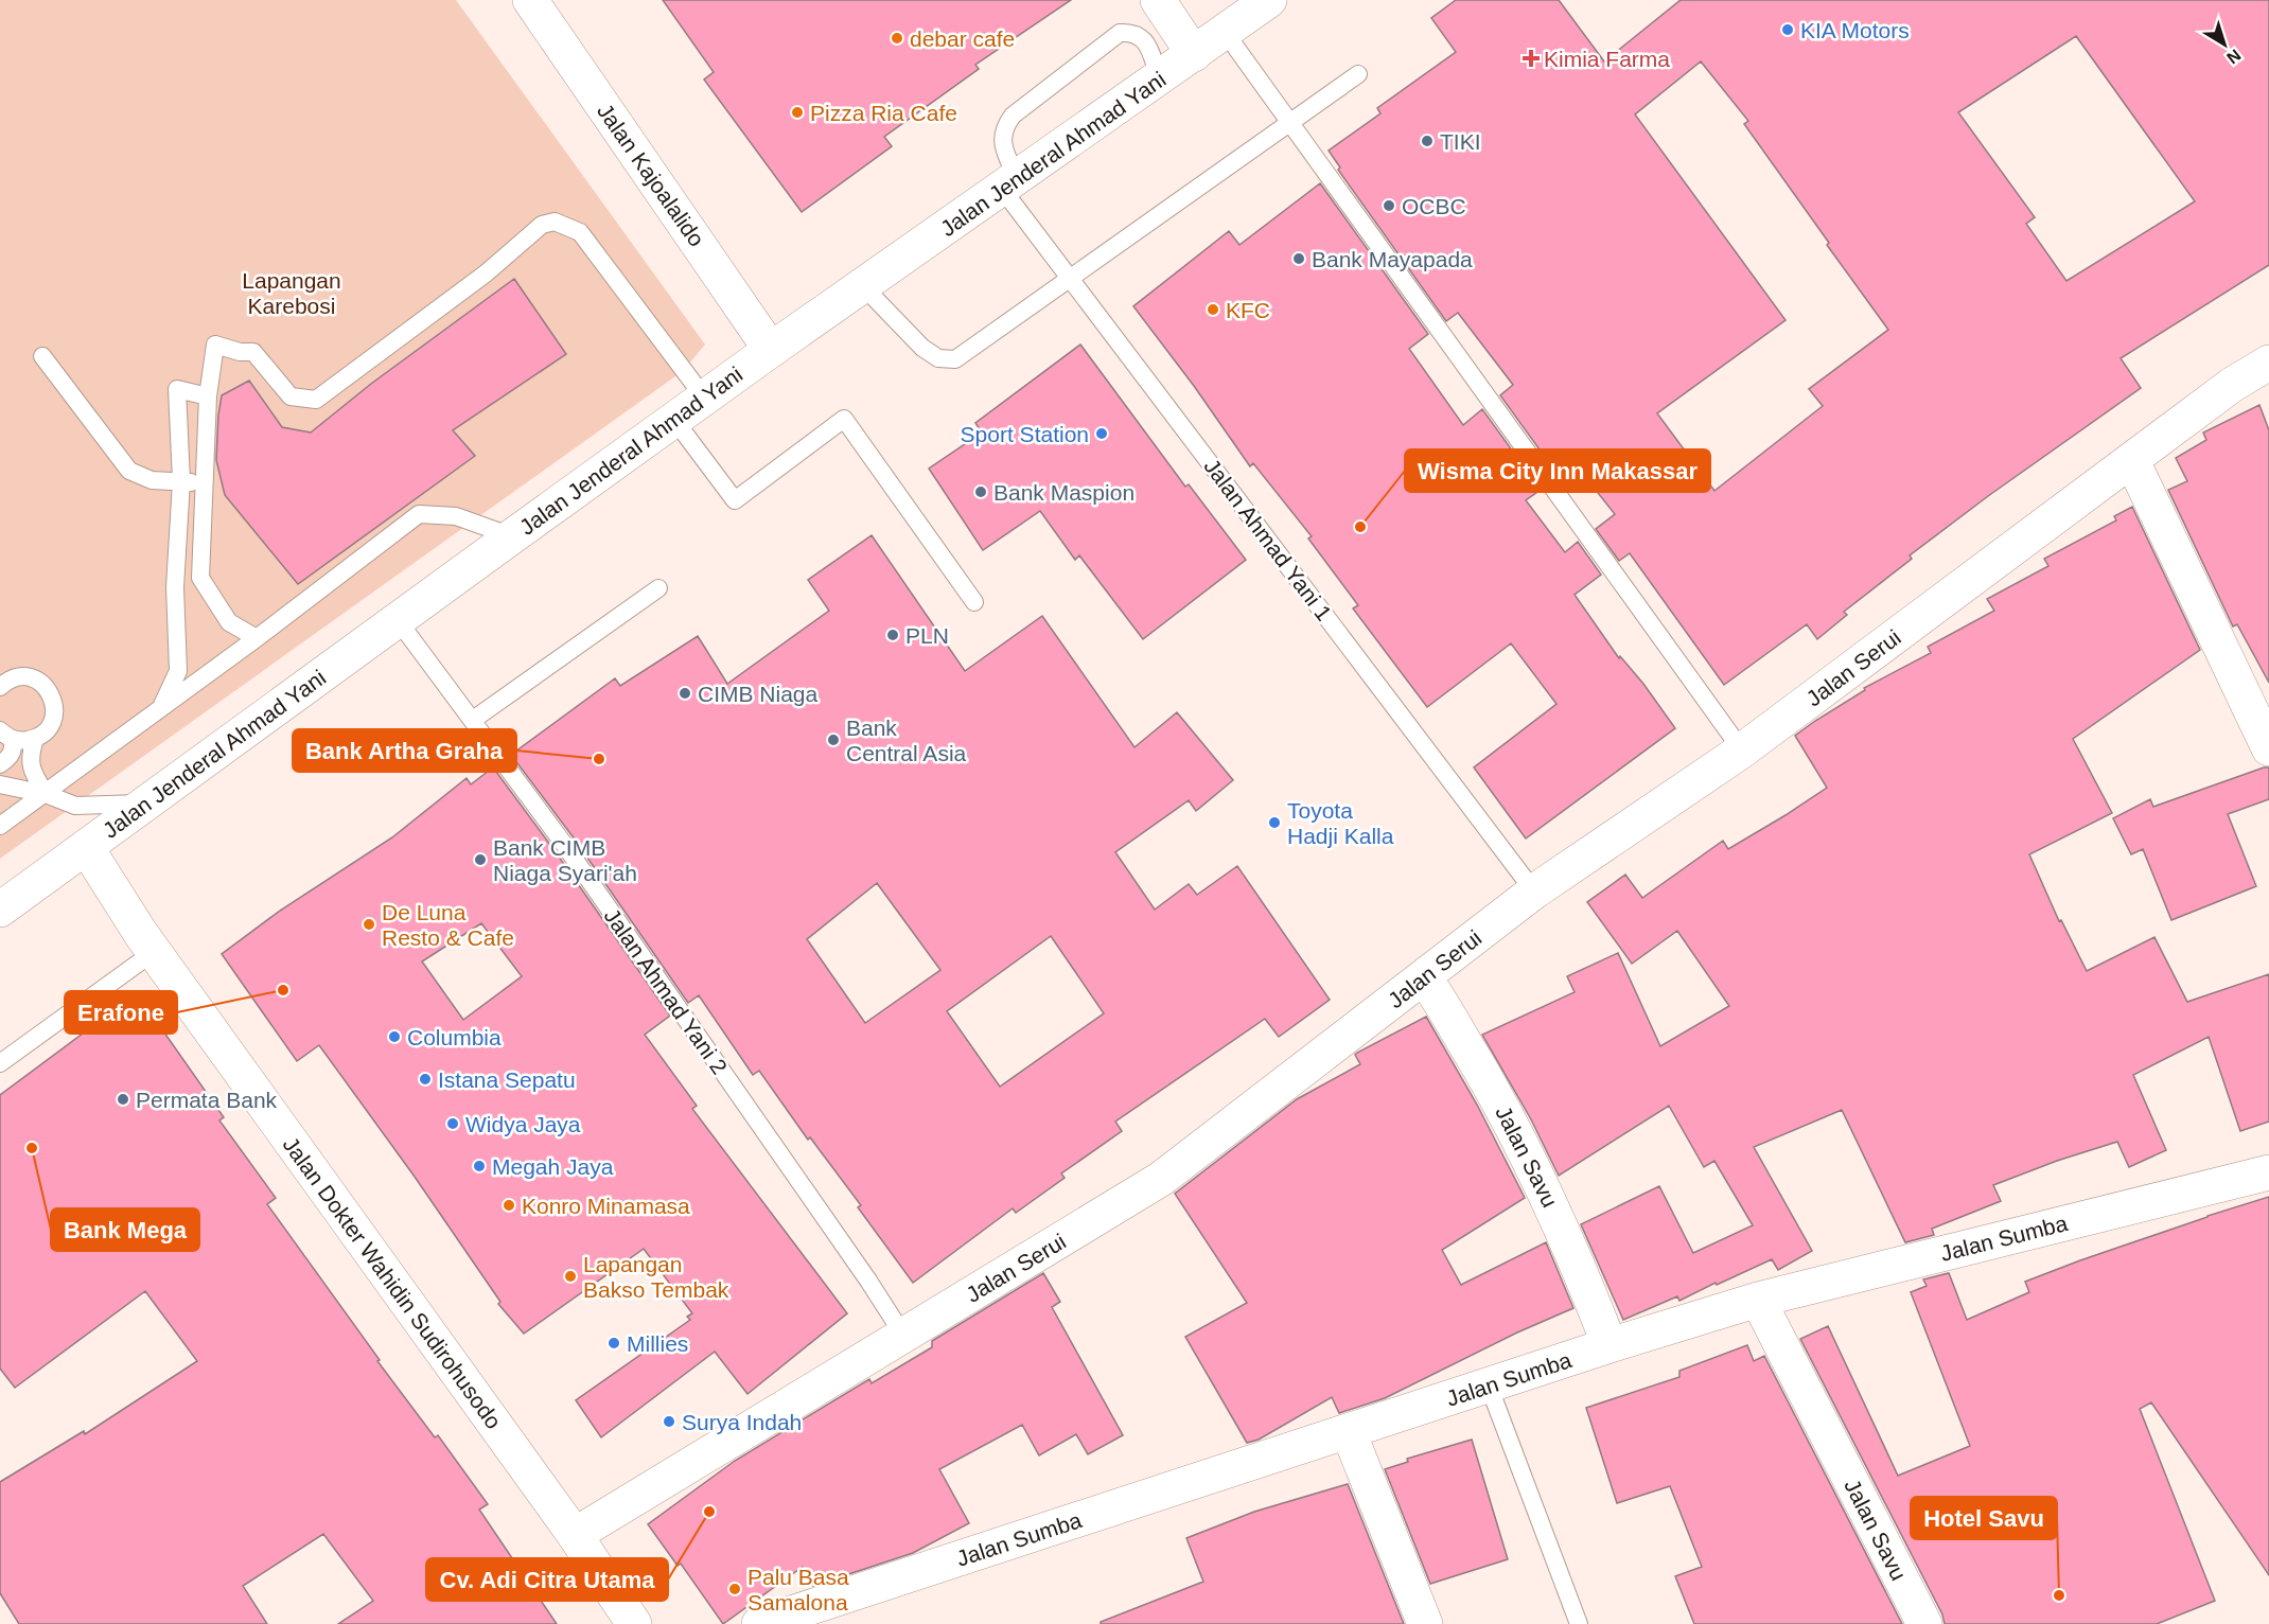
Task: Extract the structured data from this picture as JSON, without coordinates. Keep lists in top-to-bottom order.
{
  "streets": {
    "main road": [
      "Jalan Jenderal Ahmad Yani",
      "Jalan Kajoalalido",
      "Jalan Serui",
      "Jalan Savu",
      "Jalan Sumba",
      "Jalan Dokter Wahidin Sudirohusodo"
    ],
    "lane": ["Jalan Ahmad Yani 1", "Jalan Ahmad Yani 2"]
  },
  "crossings": [
    ["Jalan Jenderal Ahmad Yani", "Jalan Kajoalalido"],
    ["Jalan Jenderal Ahmad Yani", "Jalan Ahmad Yani 1"],
    ["Jalan Jenderal Ahmad Yani", "Jalan Ahmad Yani 2"],
    ["Jalan Jenderal Ahmad Yani", "Jalan Dokter Wahidin Sudirohusodo"],
    ["Jalan Ahmad Yani 1", "Jalan Serui"],
    ["Jalan Serui", "Jalan Ahmad Yani 2"],
    ["Jalan Serui", "Jalan Savu"],
    ["Jalan Serui", "Jalan Dokter Wahidin Sudirohusodo"],
    ["Jalan Savu", "Jalan Sumba"]
  ],
  "parks": ["Lapangan Karebosi"],
  "places": {
    "other": [
      "KIA Motors",
      "debar cafe",
      "Pizza Ria Cafe",
      "TIKI",
      "OCBC",
      "Bank Mayapada",
      "KFC",
      "Sport Station",
      "Bank Maspion",
      "Wisma City Inn Makassar",
      "PLN",
      "CIMB Niaga",
      "Bank Central Asia",
      "Bank Artha Graha",
      "Toyota Hadji Kalla",
      "Bank CIMB Niaga Syari'ah",
      "De Luna Resto & Cafe",
      "Erafone",
      "Columbia",
      "Istana Sepatu",
      "Permata Bank",
      "Widya Jaya",
      "Bank Mega",
      "Megah Jaya",
      "Konro Minamasa",
      "Lapangan Bakso Tembak",
      "Millies",
      "Surya Indah",
      "Cv. Adi Citra Utama",
      "Palu Basa Samalona",
      "Hotel Savu"
    ],
    "health": ["Kimia Farma"]
  },
  "north": "bottom right"
}
